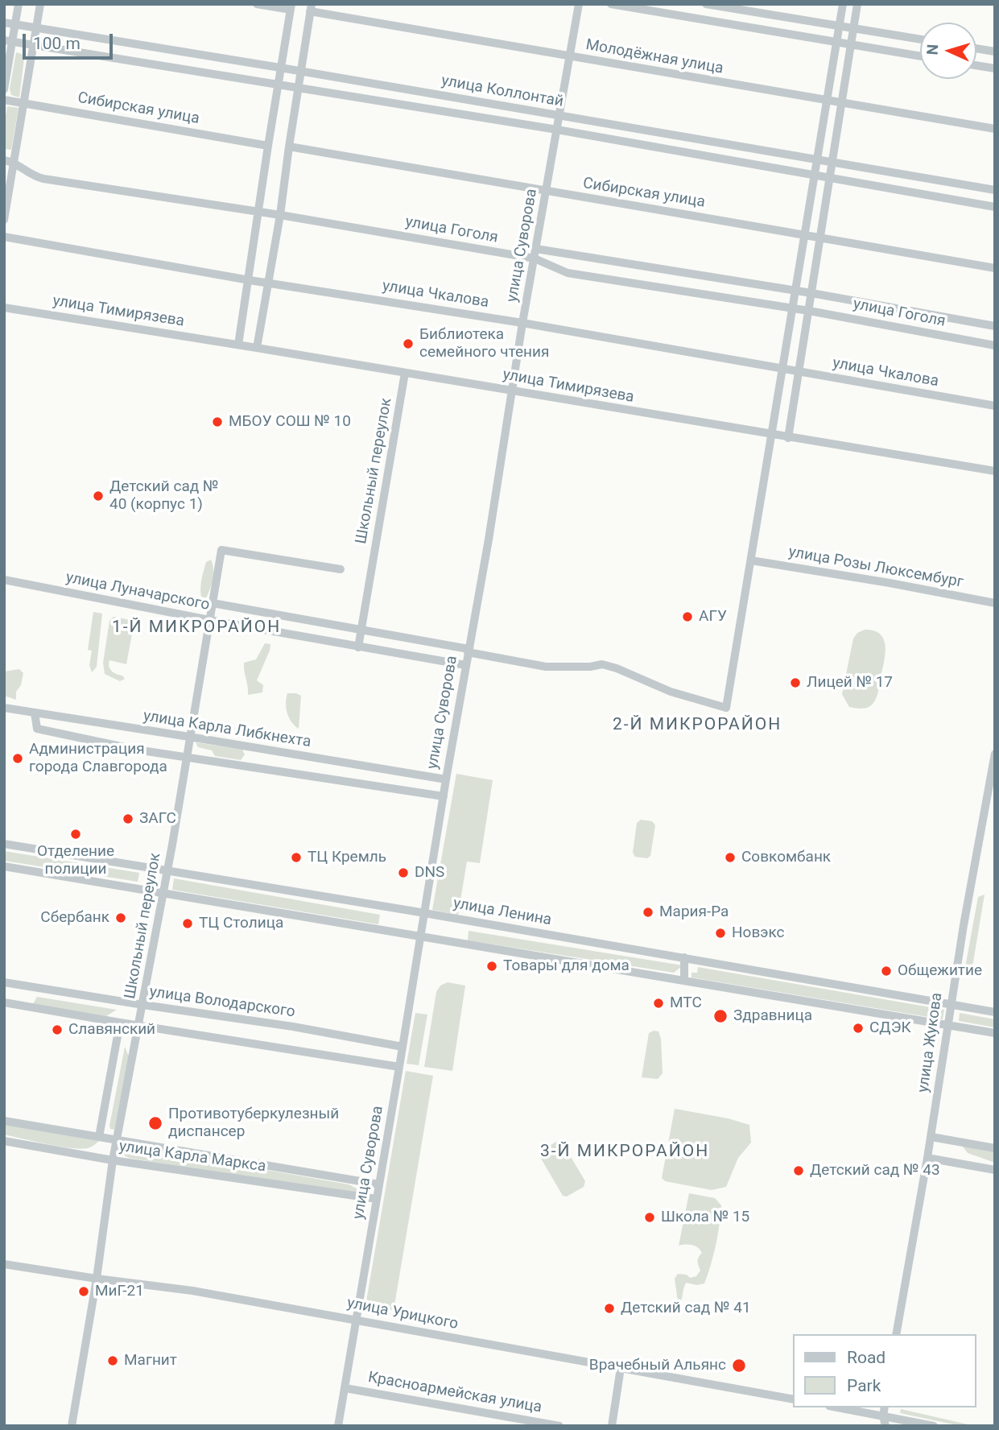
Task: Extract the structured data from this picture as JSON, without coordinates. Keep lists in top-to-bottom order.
{
  "streets": {
    "street": [
      "Молодёжная улица",
      "улица Коллонтай",
      "Сибирская улица",
      "улица Гоголя",
      "улица Суворова",
      "улица Чкалова",
      "улица Тимирязева",
      "Школьный переулок",
      "улица Розы Люксембург",
      "улица Луначарского",
      "улица Карла Либкнехта",
      "улица Ленина",
      "улица Володарского",
      "улица Жукова",
      "улица Карла Маркса",
      "улица Урицкого",
      "Красноармейская улица"
    ]
  },
  "crossings": [
    ["Молодёжная улица", "улица Суворова"],
    ["улица Коллонтай", "улица Суворова"],
    ["Сибирская улица", "улица Суворова"],
    ["улица Гоголя", "улица Суворова"],
    ["улица Суворова", "улица Чкалова"],
    ["улица Суворова", "улица Тимирязева"],
    ["улица Суворова", "улица Луначарского"],
    ["улица Суворова", "улица Карла Либкнехта"],
    ["улица Суворова", "улица Ленина"],
    ["улица Суворова", "улица Володарского"],
    ["улица Суворова", "улица Карла Маркса"],
    ["улица Суворова", "улица Урицкого"],
    ["улица Суворова", "Красноармейская улица"],
    ["улица Тимирязева", "Школьный переулок"],
    ["Школьный переулок", "улица Луначарского"],
    ["Школьный переулок", "улица Карла Либкнехта"],
    ["Школьный переулок", "улица Ленина"],
    ["Школьный переулок", "улица Володарского"],
    ["Школьный переулок", "улица Карла Маркса"],
    ["Школьный переулок", "улица Урицкого"],
    ["улица Розы Люксембург", "улица Луначарского"],
    ["улица Ленина", "улица Жукова"]
  ],
  "districts": ["1-Й МИКРОРАЙОН", "2-Й МИКРОРАЙОН", "3-Й МИКРОРАЙОН"],
  "places": [
    "Библиотека семейного чтения",
    "МБОУ СОШ № 10",
    "Детский сад № 40 (корпус 1)",
    "АГУ",
    "Лицей № 17",
    "Администрация города Славгорода",
    "ЗАГС",
    "Отделение полиции",
    "ТЦ Кремль",
    "Совкомбанк",
    "DNS",
    "Мария-Ра",
    "Сбербанк",
    "ТЦ Столица",
    "Новэкс",
    "Товары для дома",
    "Общежитие",
    "МТС",
    "Здравница",
    "СДЭК",
    "Славянский",
    "Противотуберкулезный диспансер",
    "Детский сад № 43",
    "Школа № 15",
    "МиГ-21",
    "Детский сад № 41",
    "Магнит",
    "Врачебный Альянс"
  ],
  "legend": ["Road", "Park"],
  "scale_bar": "100 m",
  "north": "left"
}
